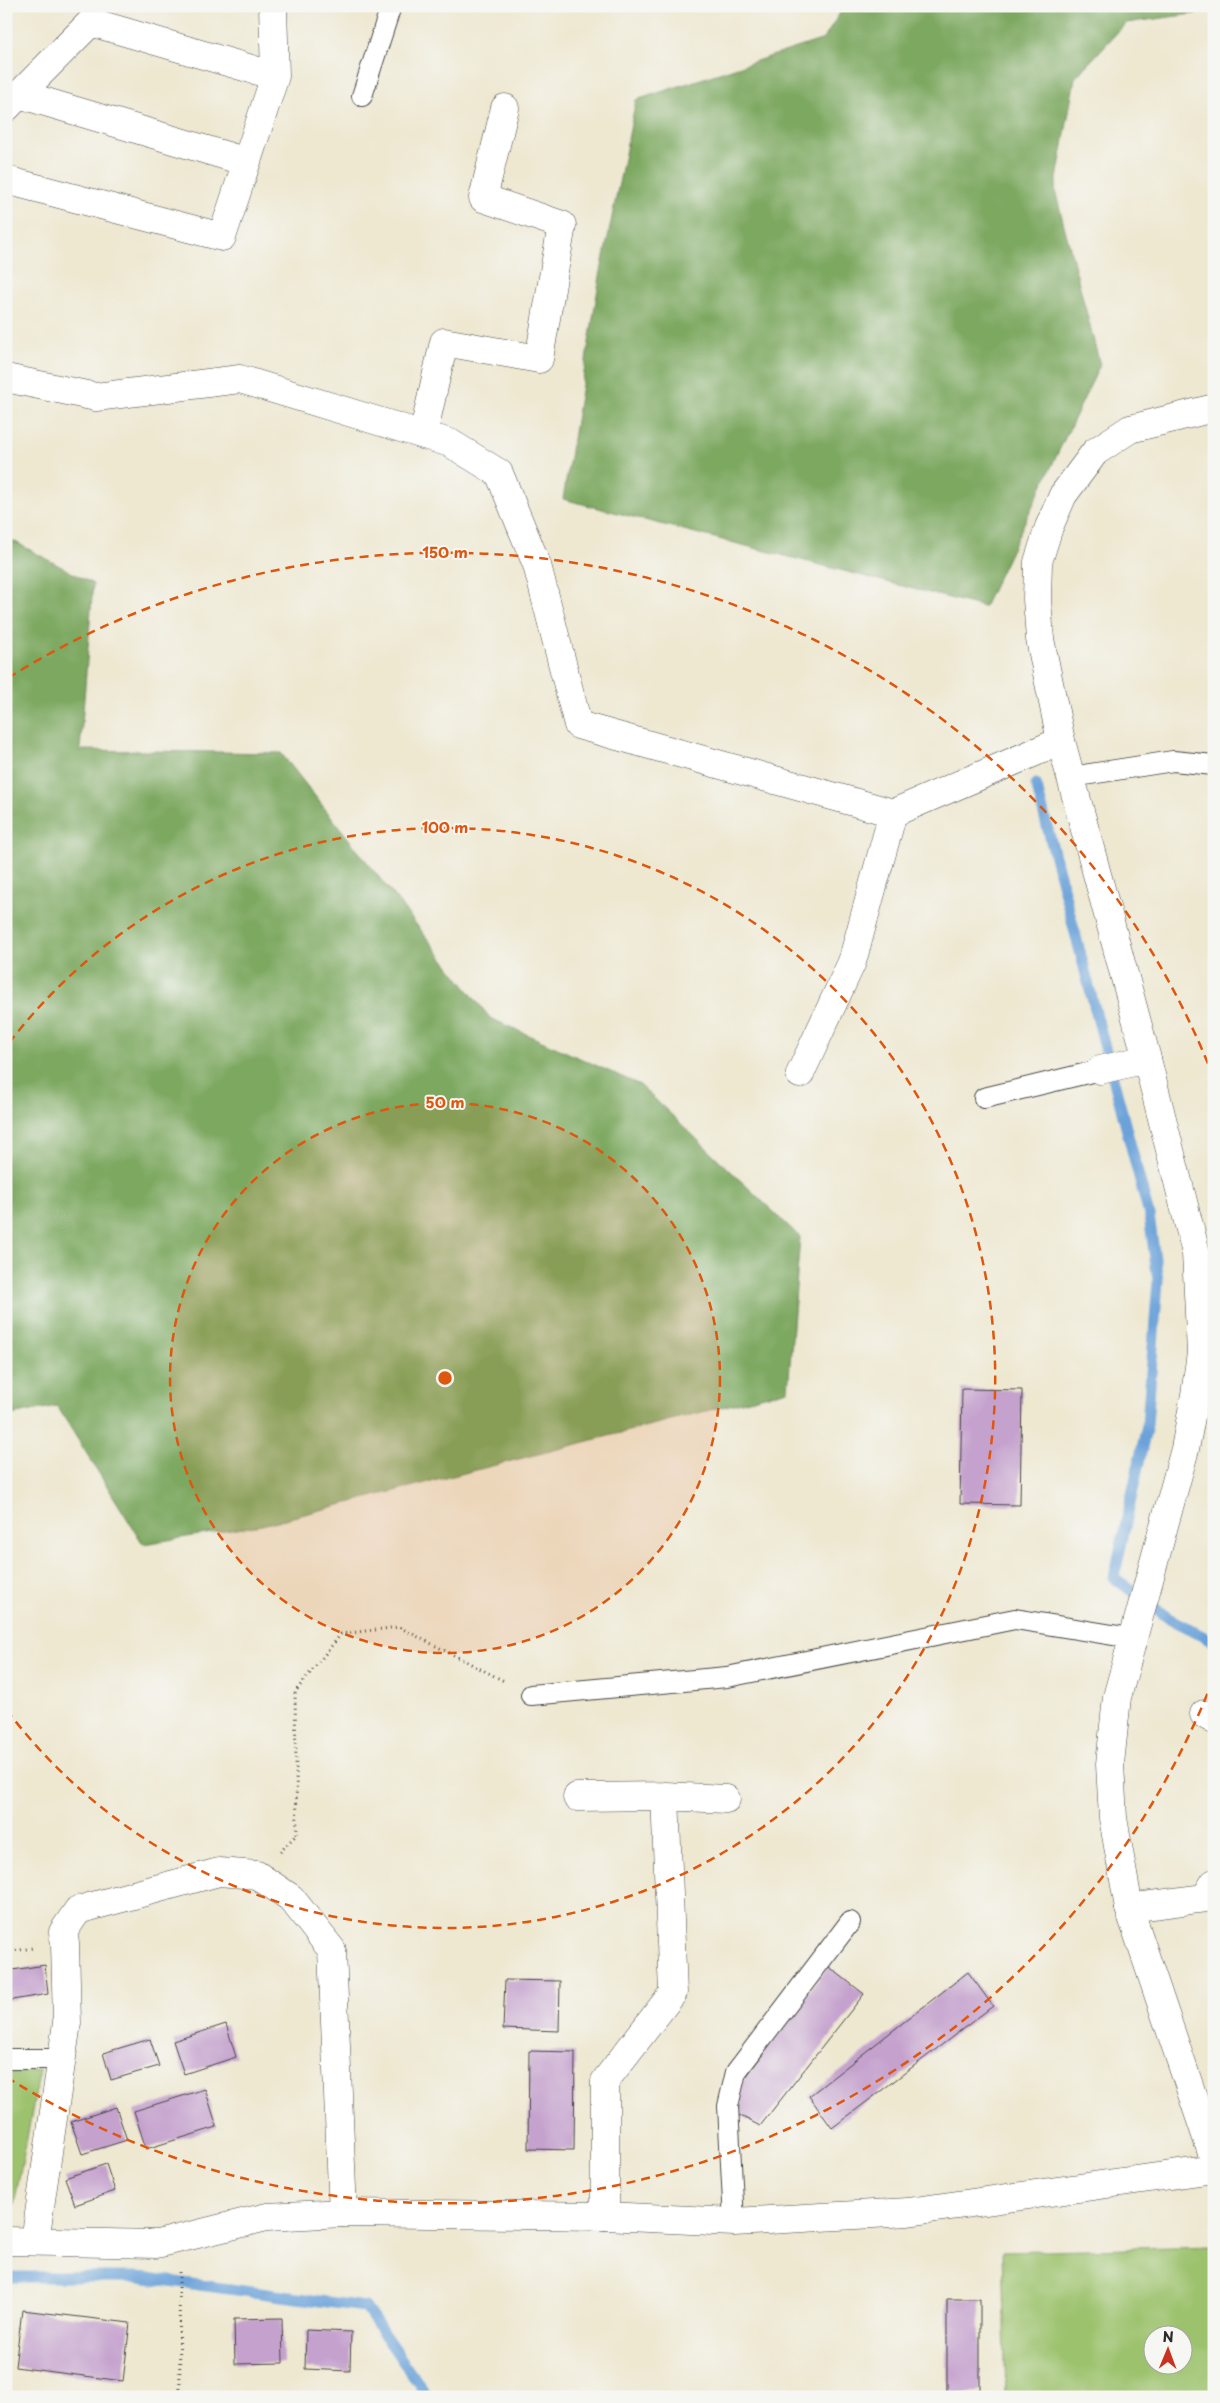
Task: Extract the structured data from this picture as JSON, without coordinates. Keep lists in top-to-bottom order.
{
  "north": "top",
  "rings": ["150 m", "100 m", "50 m"]
}
